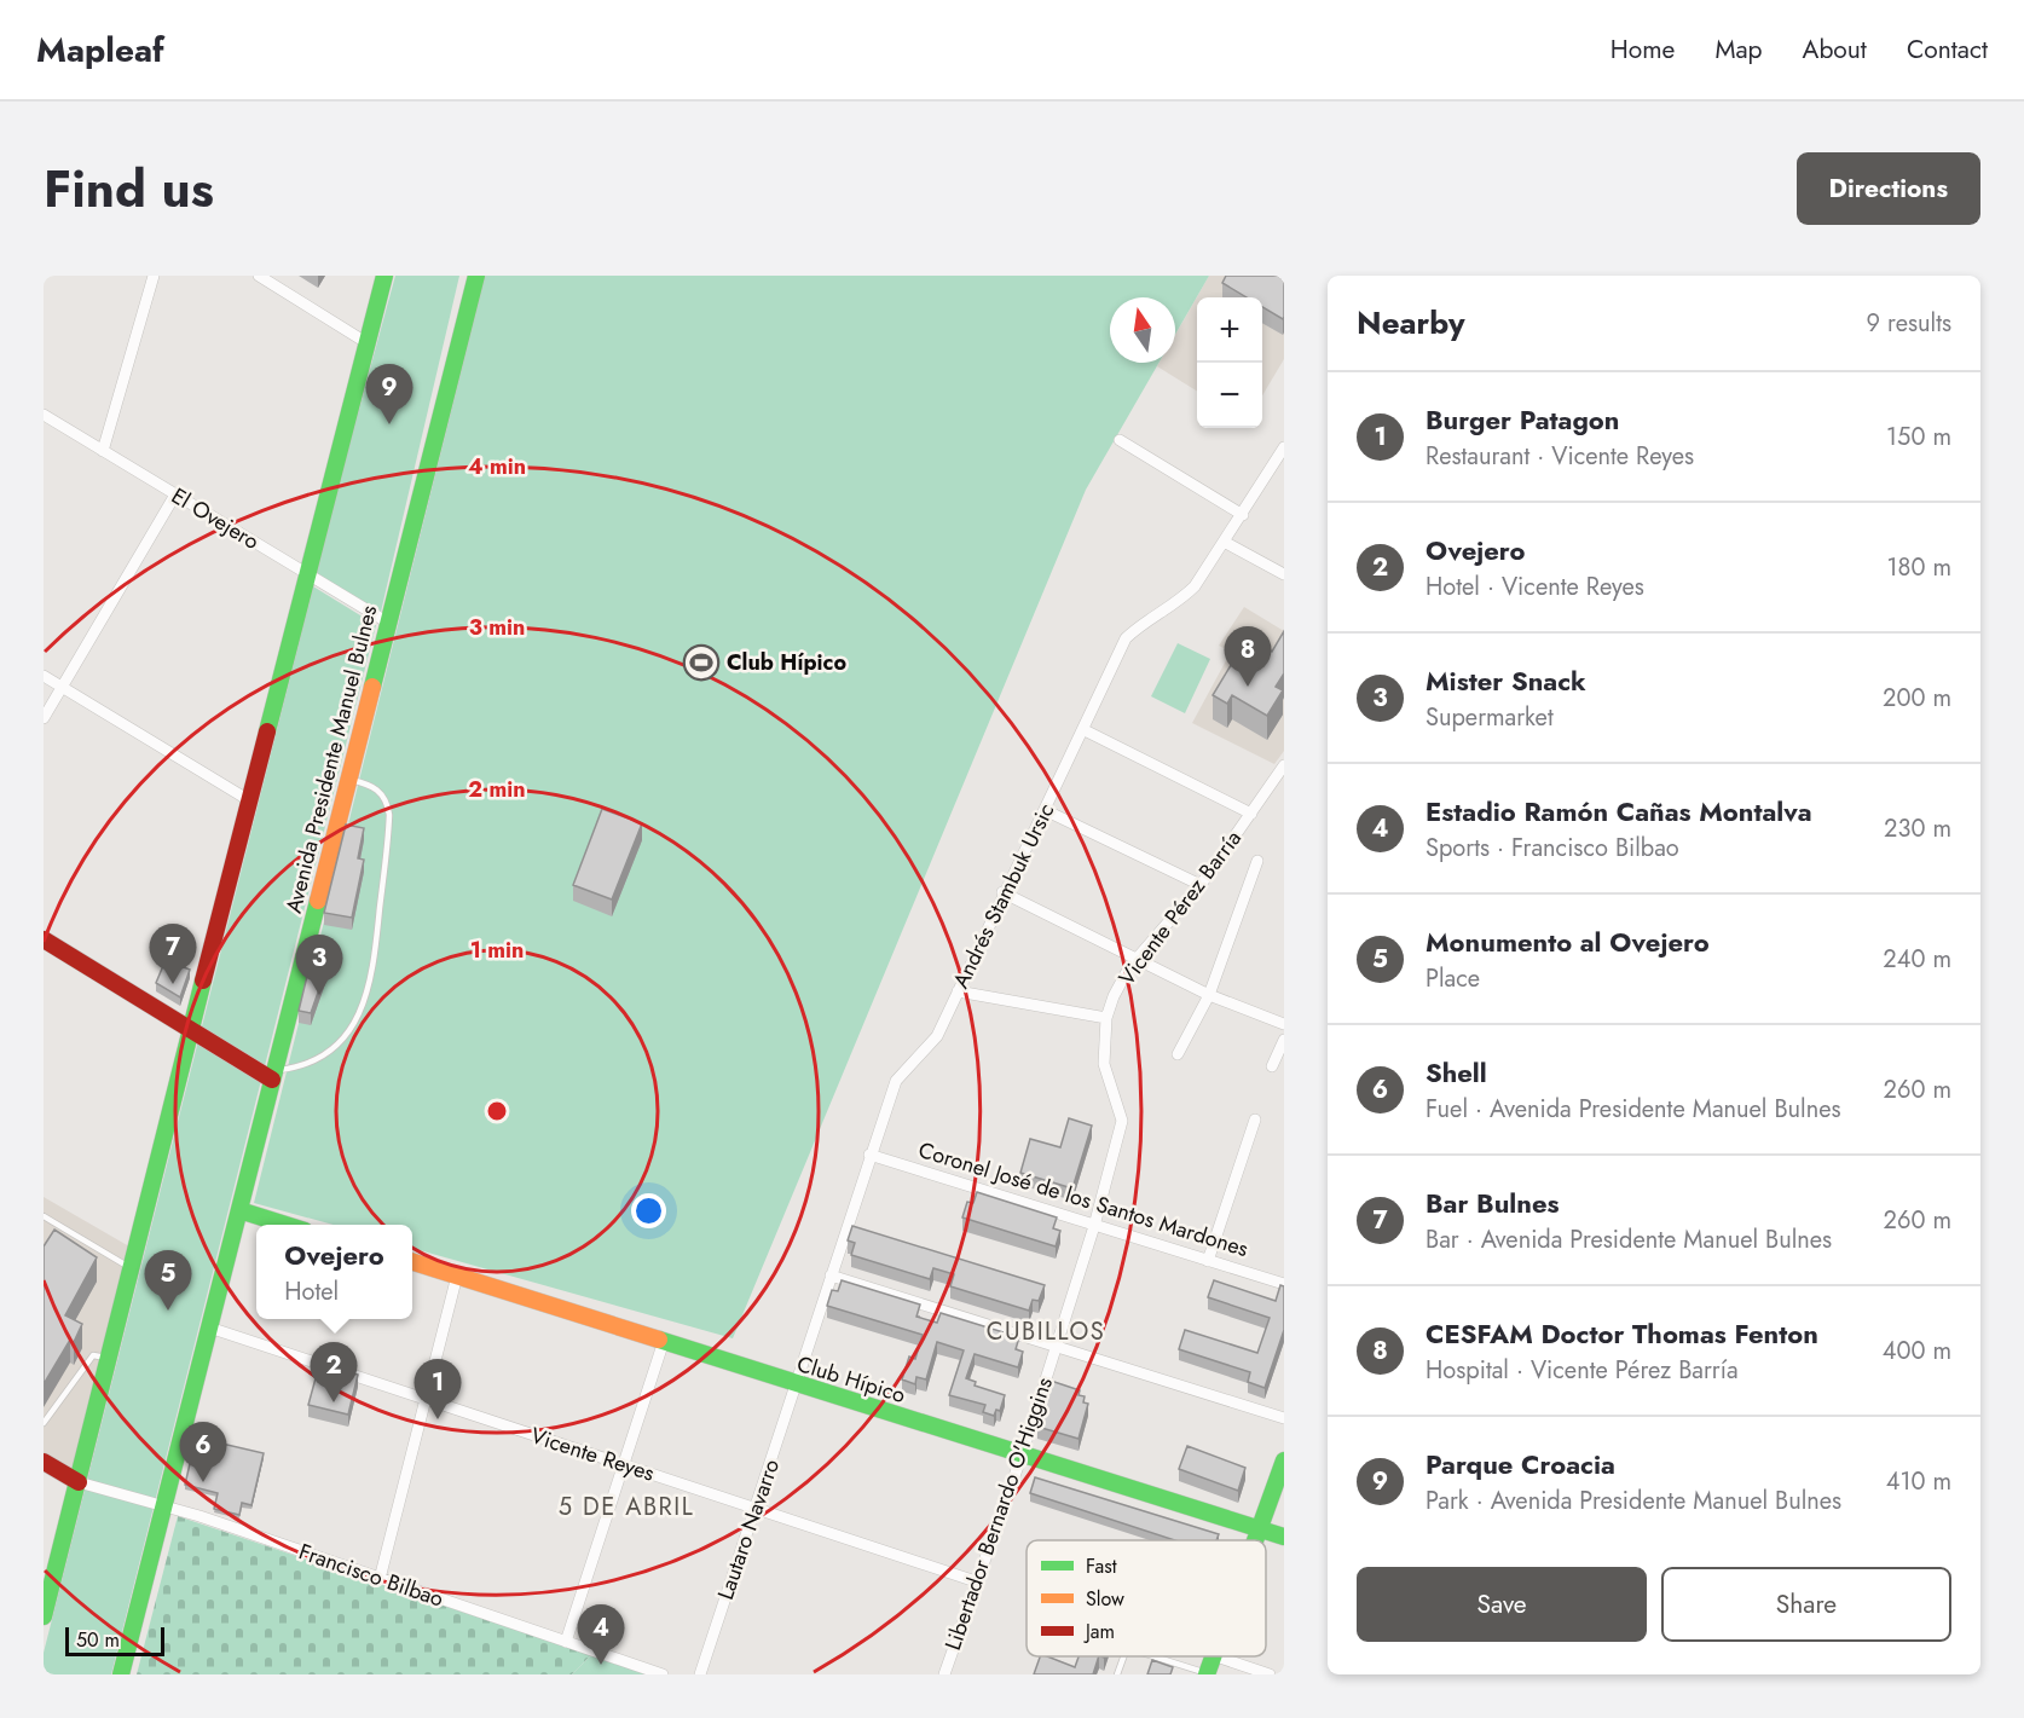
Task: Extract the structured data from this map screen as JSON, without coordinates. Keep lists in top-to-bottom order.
{
  "streets": {
    "main road": ["Avenida Presidente Manuel Bulnes", "Club Hípico"],
    "street": [
      "El Ovejero",
      "Andrés Stambuk Ursic",
      "Vicente Pérez Barría",
      "Coronel José de los Santos Mardones",
      "Vicente Reyes",
      "Libertador Bernardo O'Higgins",
      "Lautaro Navarro",
      "Francisco Bilbao"
    ]
  },
  "crossings": [
    ["El Ovejero", "Avenida Presidente Manuel Bulnes"],
    ["Avenida Presidente Manuel Bulnes", "Vicente Reyes"],
    ["Avenida Presidente Manuel Bulnes", "Francisco Bilbao"],
    ["Andrés Stambuk Ursic", "Coronel José de los Santos Mardones"],
    ["Andrés Stambuk Ursic", "Club Hípico"],
    ["Andrés Stambuk Ursic", "Lautaro Navarro"],
    ["Vicente Pérez Barría", "Libertador Bernardo O'Higgins"],
    ["Coronel José de los Santos Mardones", "Libertador Bernardo O'Higgins"],
    ["Club Hípico", "Libertador Bernardo O'Higgins"],
    ["Club Hípico", "Lautaro Navarro"],
    ["Vicente Reyes", "Libertador Bernardo O'Higgins"],
    ["Vicente Reyes", "Lautaro Navarro"]
  ],
  "districts": ["CUBILLOS", "5 DE ABRIL"],
  "places": {
    "sports": ["Club Hípico"]
  },
  "legend": ["Fast", "Slow", "Jam"],
  "scale_bar": "50 m",
  "north": "top",
  "page": {
    "header": "Mapleaf",
    "nav": [
      "Home",
      "Map",
      "About",
      "Contact"
    ],
    "title": "Find us",
    "buttons": [
      "Directions",
      ["Save", "Share"]
    ],
    "heading": ["Nearby", "9 results"],
    "map_buttons": ["+", "−"],
    "pins": [
      "9",
      "8",
      "7",
      "3",
      "5",
      "2",
      "1",
      "6",
      "4"
    ],
    "list": [
      {
        "mark": "1",
        "name": "Burger Patagon",
        "note": "Restaurant · Vicente Reyes",
        "value": "150 m"
      },
      {
        "mark": "2",
        "name": "Ovejero",
        "note": "Hotel · Vicente Reyes",
        "value": "180 m"
      },
      {
        "mark": "3",
        "name": "Mister Snack",
        "note": "Supermarket",
        "value": "200 m"
      },
      {
        "mark": "4",
        "name": "Estadio Ramón Cañas Montalva",
        "note": "Sports · Francisco Bilbao",
        "value": "230 m"
      },
      {
        "mark": "5",
        "name": "Monumento al Ovejero",
        "note": "Place",
        "value": "240 m"
      },
      {
        "mark": "6",
        "name": "Shell",
        "note": "Fuel · Avenida Presidente Manuel Bulnes",
        "value": "260 m"
      },
      {
        "mark": "7",
        "name": "Bar Bulnes",
        "note": "Bar · Avenida Presidente Manuel Bulnes",
        "value": "260 m"
      },
      {
        "mark": "8",
        "name": "CESFAM Doctor Thomas Fenton",
        "note": "Hospital · Vicente Pérez Barría",
        "value": "400 m"
      },
      {
        "mark": "9",
        "name": "Parque Croacia",
        "note": "Park · Avenida Presidente Manuel Bulnes",
        "value": "410 m"
      }
    ],
    "popup": ["Ovejero", "Hotel"],
    "scale": "50 m"
  },
  "rings": [
    "4 min",
    "3 min",
    "2 min",
    "1 min"
  ]
}
